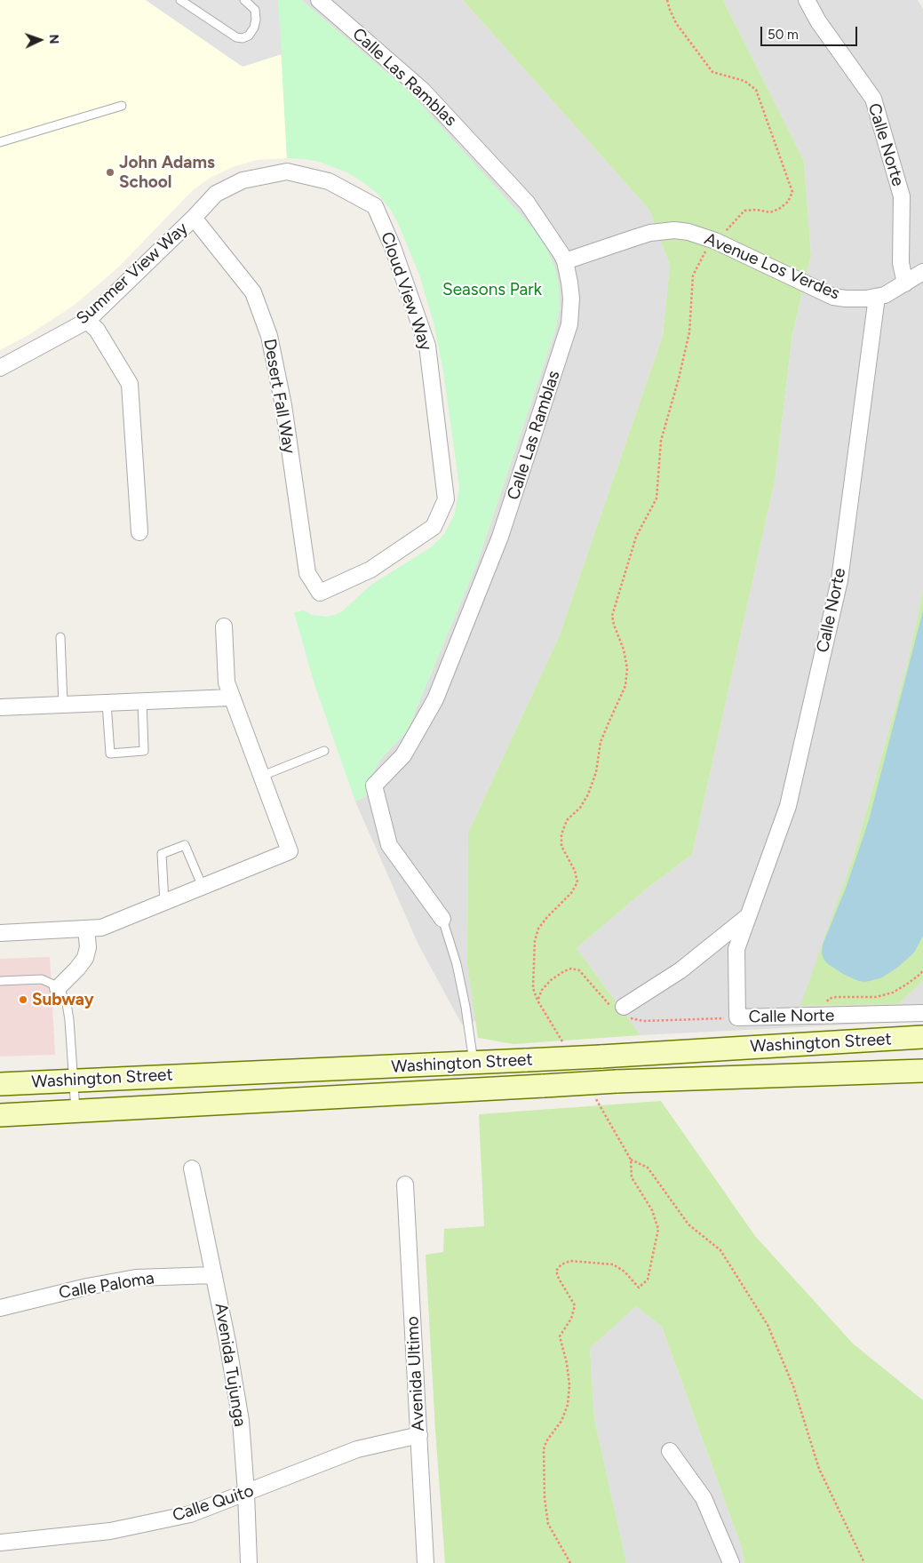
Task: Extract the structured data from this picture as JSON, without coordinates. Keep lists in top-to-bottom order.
{
  "streets": {
    "main road": ["Washington Street"],
    "street": [
      "Calle Las Ramblas",
      "Calle Norte",
      "Avenue Los Verdes",
      "Summer View Way",
      "Cloud View Way",
      "Desert Fall Way",
      "Calle Paloma",
      "Avenida Tujunga",
      "Avenida Ultimo",
      "Calle Quito"
    ]
  },
  "crossings": [
    ["Calle Las Ramblas", "Avenue Los Verdes"],
    ["Calle Norte", "Avenue Los Verdes"],
    ["Summer View Way", "Cloud View Way"],
    ["Summer View Way", "Desert Fall Way"],
    ["Cloud View Way", "Desert Fall Way"],
    ["Calle Paloma", "Avenida Tujunga"],
    ["Avenida Tujunga", "Calle Quito"],
    ["Avenida Ultimo", "Calle Quito"]
  ],
  "parks": ["Seasons Park"],
  "places": ["John Adams School", "Subway"],
  "scale_bar": "50 m",
  "north": "right"
}
